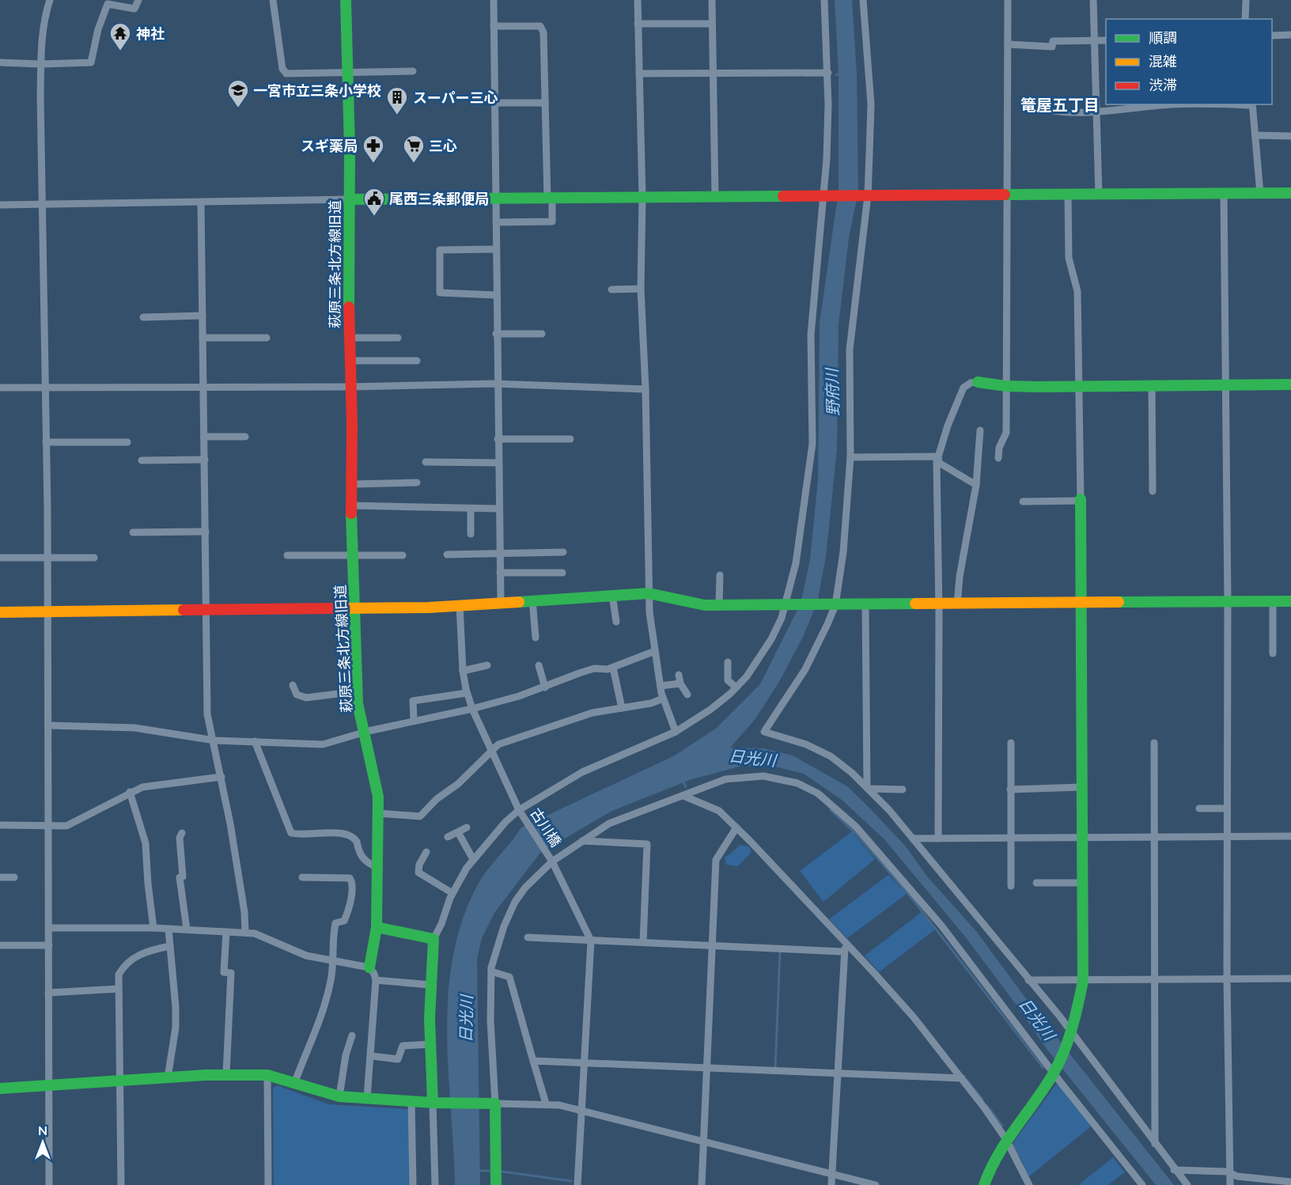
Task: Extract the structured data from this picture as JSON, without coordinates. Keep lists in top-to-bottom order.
{
  "streets": {
    "street": ["萩原三条北方線旧道", "古川橋"]
  },
  "districts": ["篭屋五丁目"],
  "water": ["野府川", "日光川"],
  "places": {
    "temple": ["神社"],
    "school or university": ["一宮市立三条小学校"],
    "building": ["スーパー三心"],
    "pharmacy": ["スギ薬局"],
    "supermarket": ["三心"],
    "public building": ["尾西三条郵便局"]
  },
  "legend": ["順調", "混雑", "渋滞"],
  "north": "top"
}
